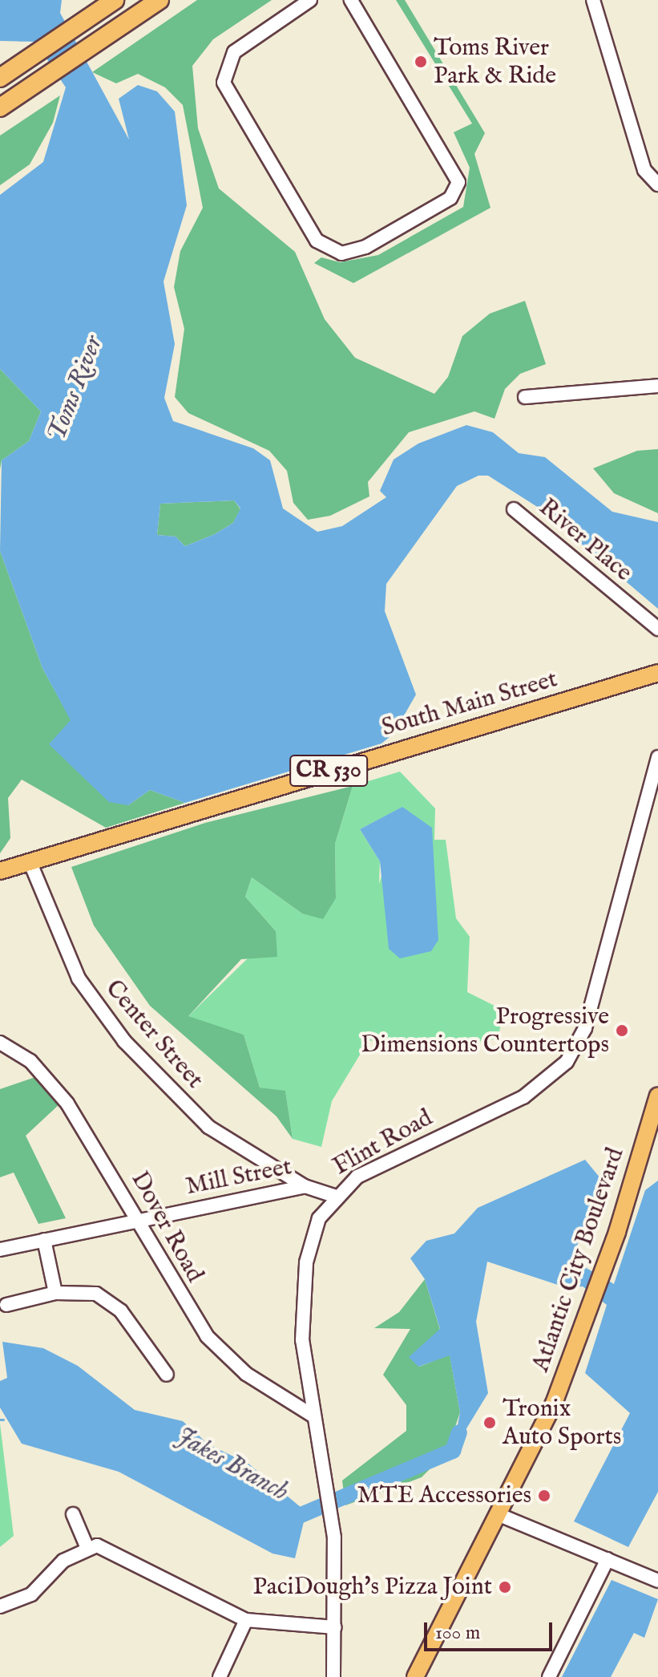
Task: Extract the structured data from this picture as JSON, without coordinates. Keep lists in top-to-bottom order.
{
  "streets": {
    "main road": ["South Main Street", "CR 530", "Atlantic City Boulevard"],
    "street": [
      "River Place",
      "Center Street",
      "Flint Road",
      "Mill Street",
      "Dover Road"
    ]
  },
  "crossings": [
    ["South Main Street", "Center Street"],
    ["Center Street", "Mill Street"],
    ["Flint Road", "Mill Street"],
    ["Flint Road", "Dover Road"],
    ["Mill Street", "Dover Road"]
  ],
  "water": ["Toms River", "Jakes Branch"],
  "places": [
    "Toms River Park & Ride",
    "Progressive Dimensions Countertops",
    "Tronix Auto Sports",
    "MTE Accessories",
    "PaciDough's Pizza Joint"
  ],
  "scale_bar": "100 m"
}
